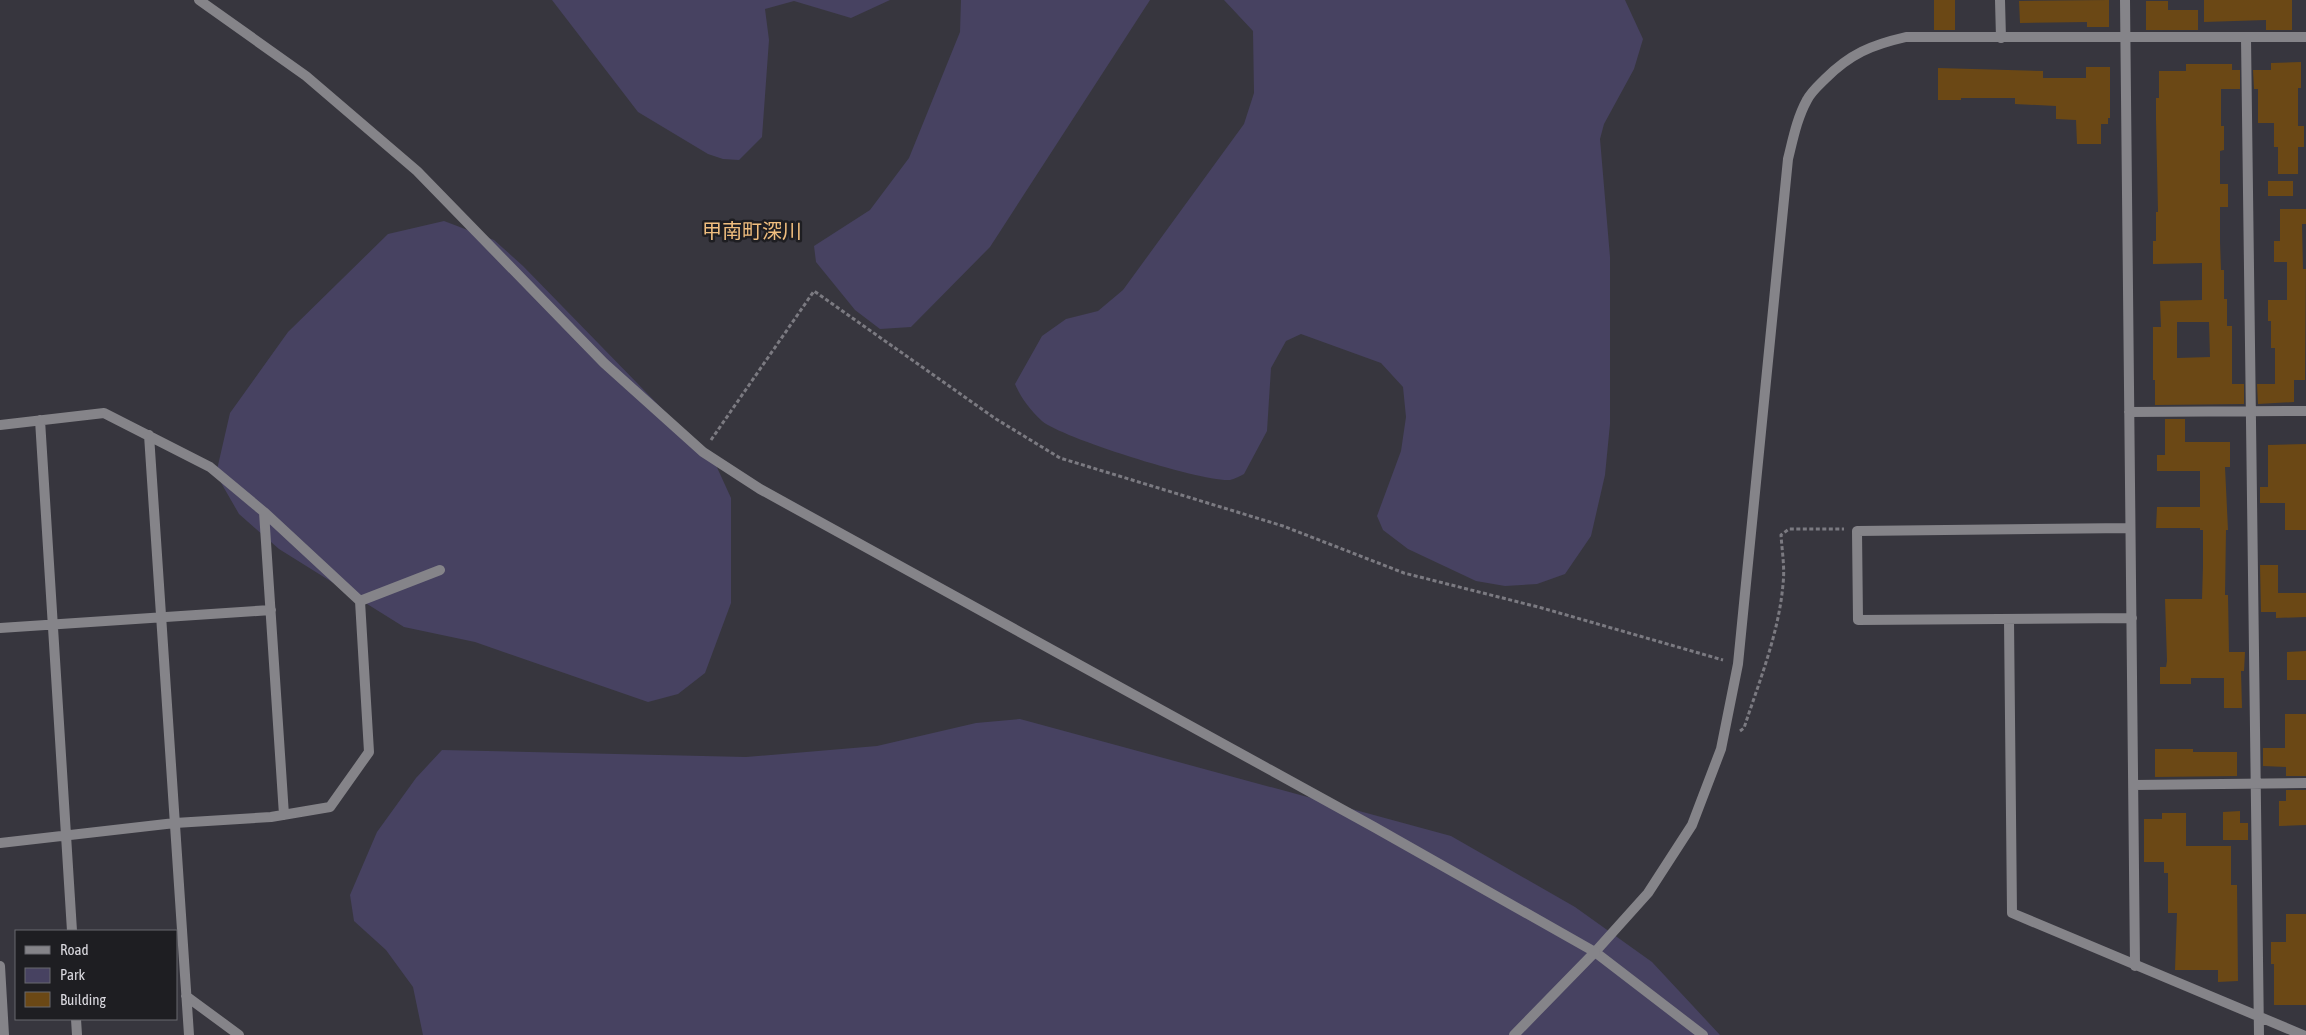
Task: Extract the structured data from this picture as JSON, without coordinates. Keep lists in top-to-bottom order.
{
  "districts": ["甲南町深川"],
  "legend": ["Road", "Park", "Building"]
}
